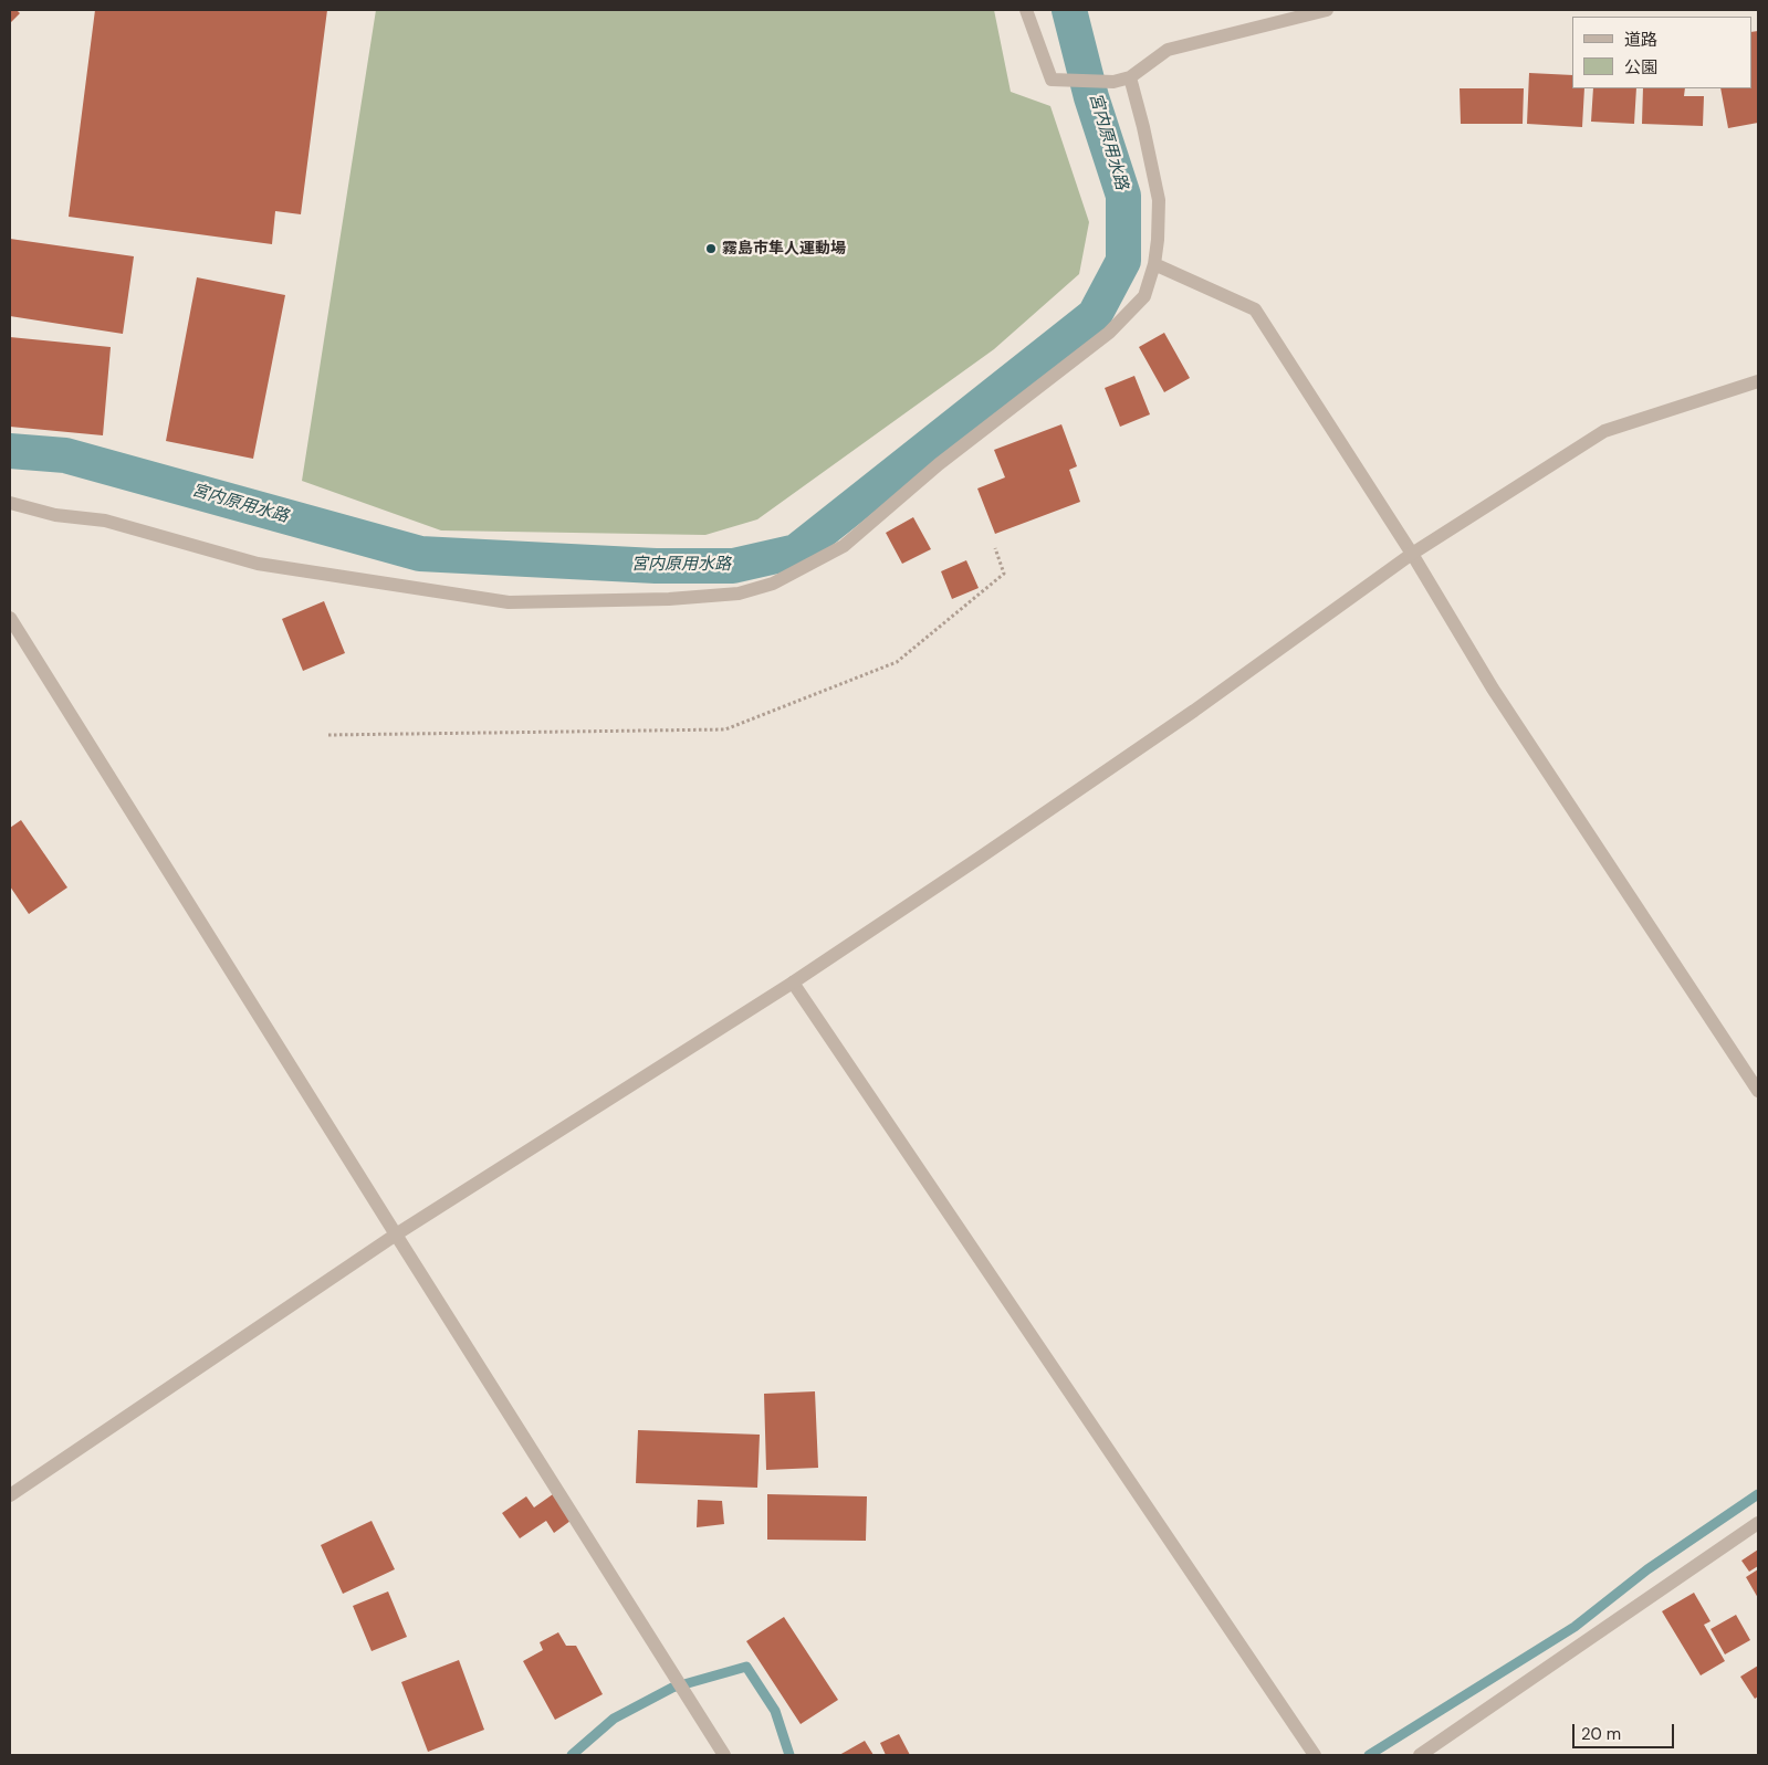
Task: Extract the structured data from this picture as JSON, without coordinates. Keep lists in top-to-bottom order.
{
  "water": ["宮内原用水路"],
  "places": ["霧島市隼人運動場"],
  "legend": ["道路", "公園"],
  "scale_bar": "20 m"
}
